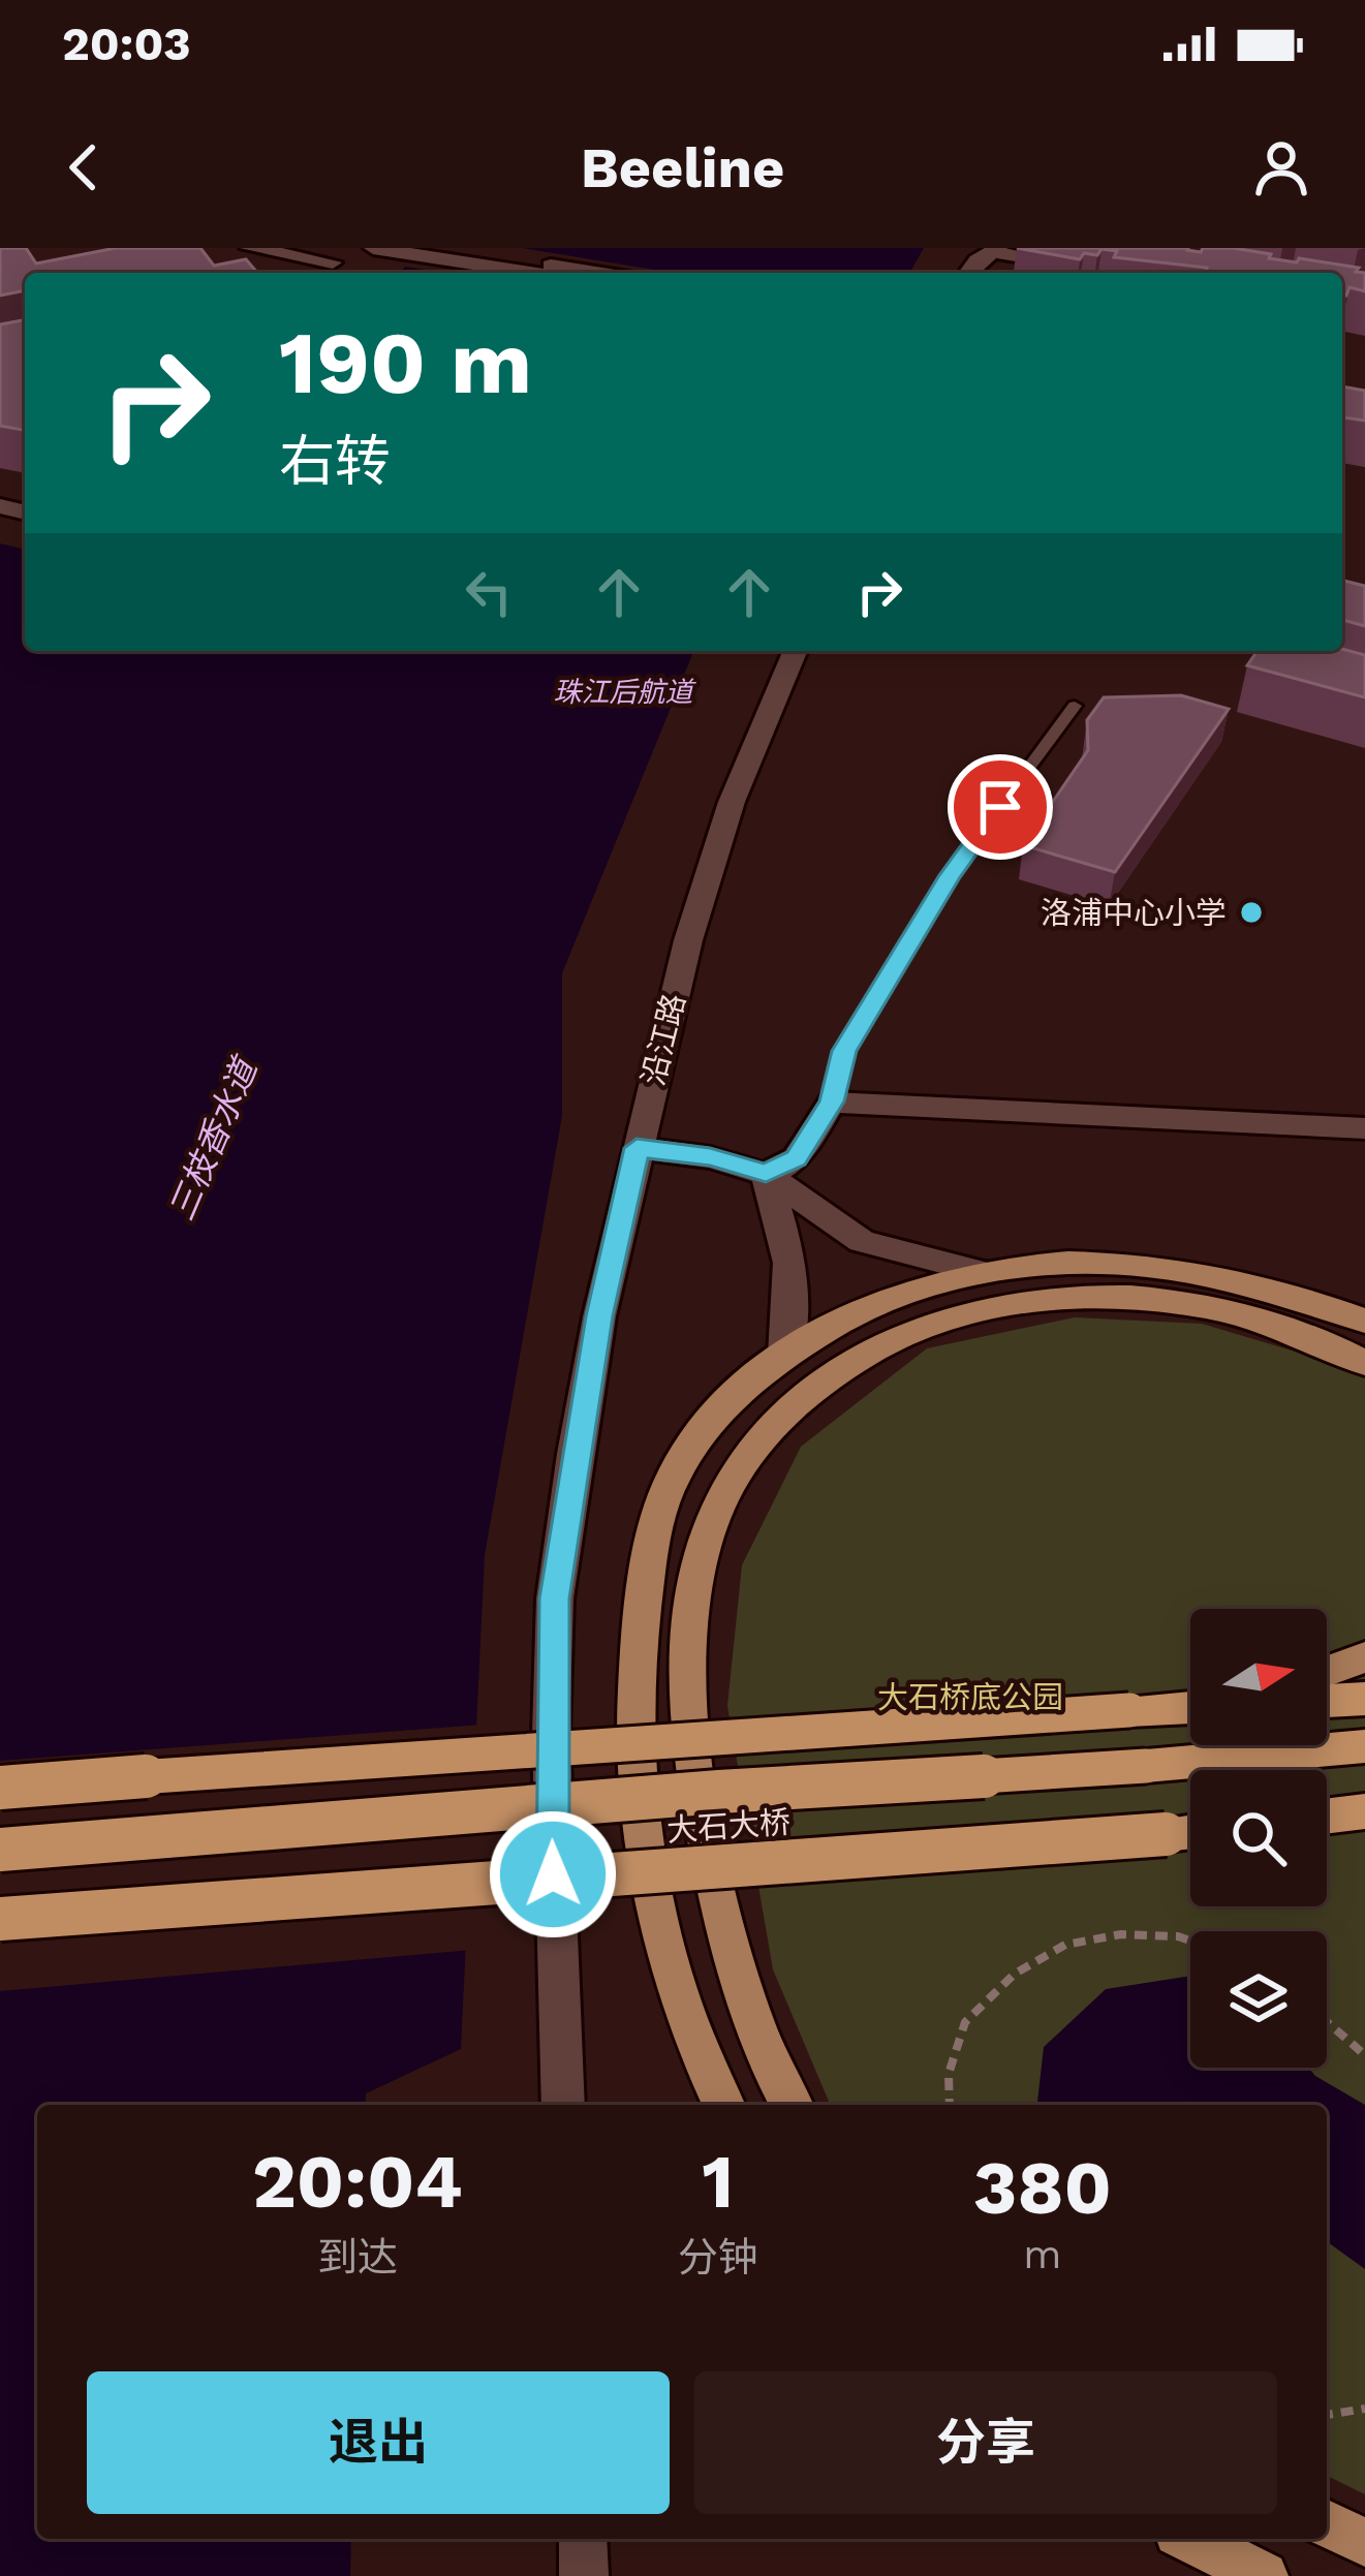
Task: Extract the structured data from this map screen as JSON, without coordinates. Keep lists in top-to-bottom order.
{
  "streets": {
    "highway": ["大石大桥"],
    "street": ["沿江路"]
  },
  "water": ["珠江后航道", "三枝香水道"],
  "parks": ["大石桥底公园"],
  "places": ["洛浦中心小学"],
  "north": "right",
  "page": {
    "status": "20:03",
    "header": "Beeline",
    "turn": ["190 m", "右转"],
    "eta": [
      "20:04",
      "到达",
      "1",
      "分钟",
      "380",
      "m"
    ],
    "buttons": ["退出", "分享"]
  }
}
